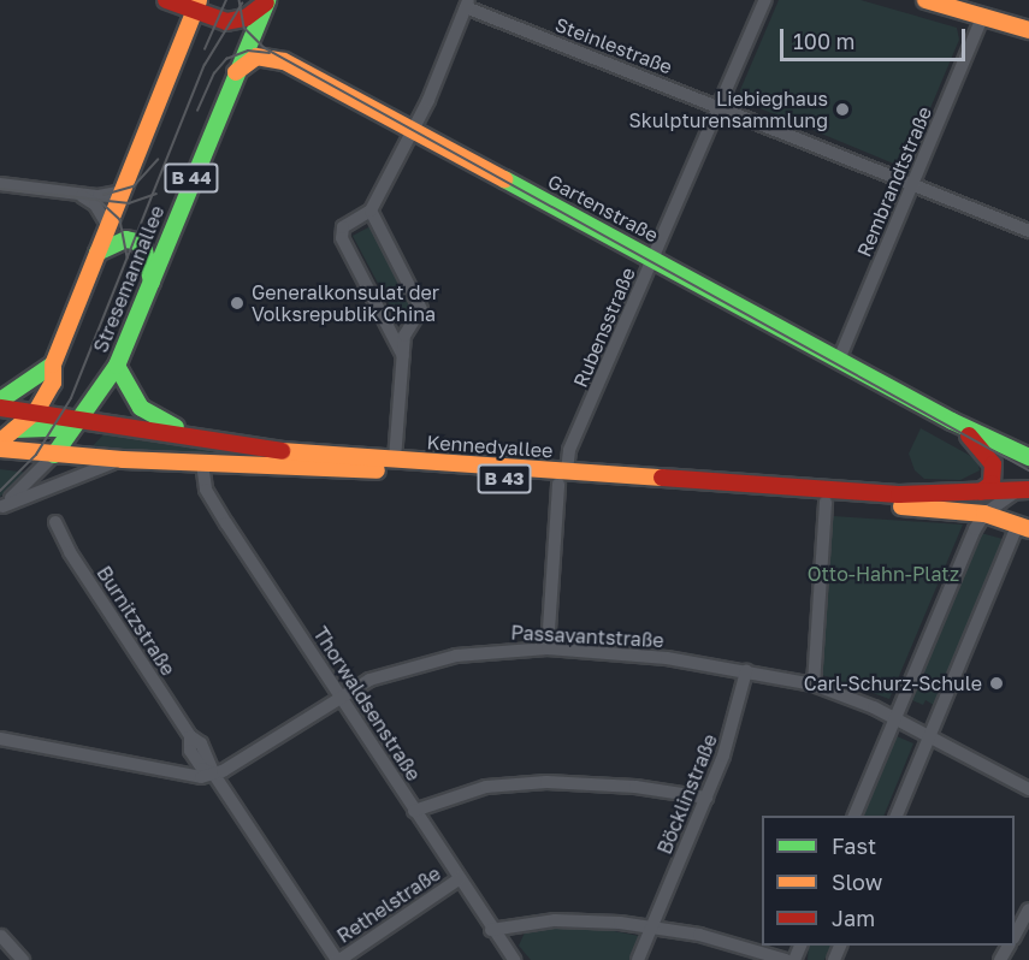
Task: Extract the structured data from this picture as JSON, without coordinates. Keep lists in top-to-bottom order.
{
  "streets": {
    "main road": [
      "B 44",
      "Gartenstraße",
      "Stresemannallee",
      "Kennedyallee",
      "B 43"
    ],
    "street": [
      "Steinlestraße",
      "Rembrandtstraße",
      "Rubensstraße",
      "Burnitzstraße",
      "Passavantstraße",
      "Thorwaldsenstraße",
      "Böcklinstraße",
      "Rethelstraße"
    ]
  },
  "crossings": [
    ["Steinlestraße", "Rembrandtstraße"],
    ["Steinlestraße", "Rubensstraße"],
    ["Rembrandtstraße", "Gartenstraße"],
    ["Gartenstraße", "Stresemannallee"],
    ["Gartenstraße", "Rubensstraße"],
    ["Gartenstraße", "Kennedyallee"],
    ["Gartenstraße", "B 43"],
    ["Stresemannallee", "Kennedyallee"],
    ["Stresemannallee", "B 43"],
    ["Rubensstraße", "Kennedyallee"],
    ["Rubensstraße", "Passavantstraße"],
    ["Kennedyallee", "B 43"],
    ["Kennedyallee", "Thorwaldsenstraße"],
    ["Burnitzstraße", "Passavantstraße"],
    ["Burnitzstraße", "Rethelstraße"],
    ["Passavantstraße", "Thorwaldsenstraße"],
    ["Passavantstraße", "Böcklinstraße"],
    ["Thorwaldsenstraße", "Rethelstraße"]
  ],
  "parks": ["Otto-Hahn-Platz"],
  "places": ["Liebieghaus Skulpturensammlung", "Generalkonsulat der Volksrepublik China", "Carl-Schurz-Schule"],
  "legend": ["Fast", "Slow", "Jam"],
  "scale_bar": "100 m"
}
